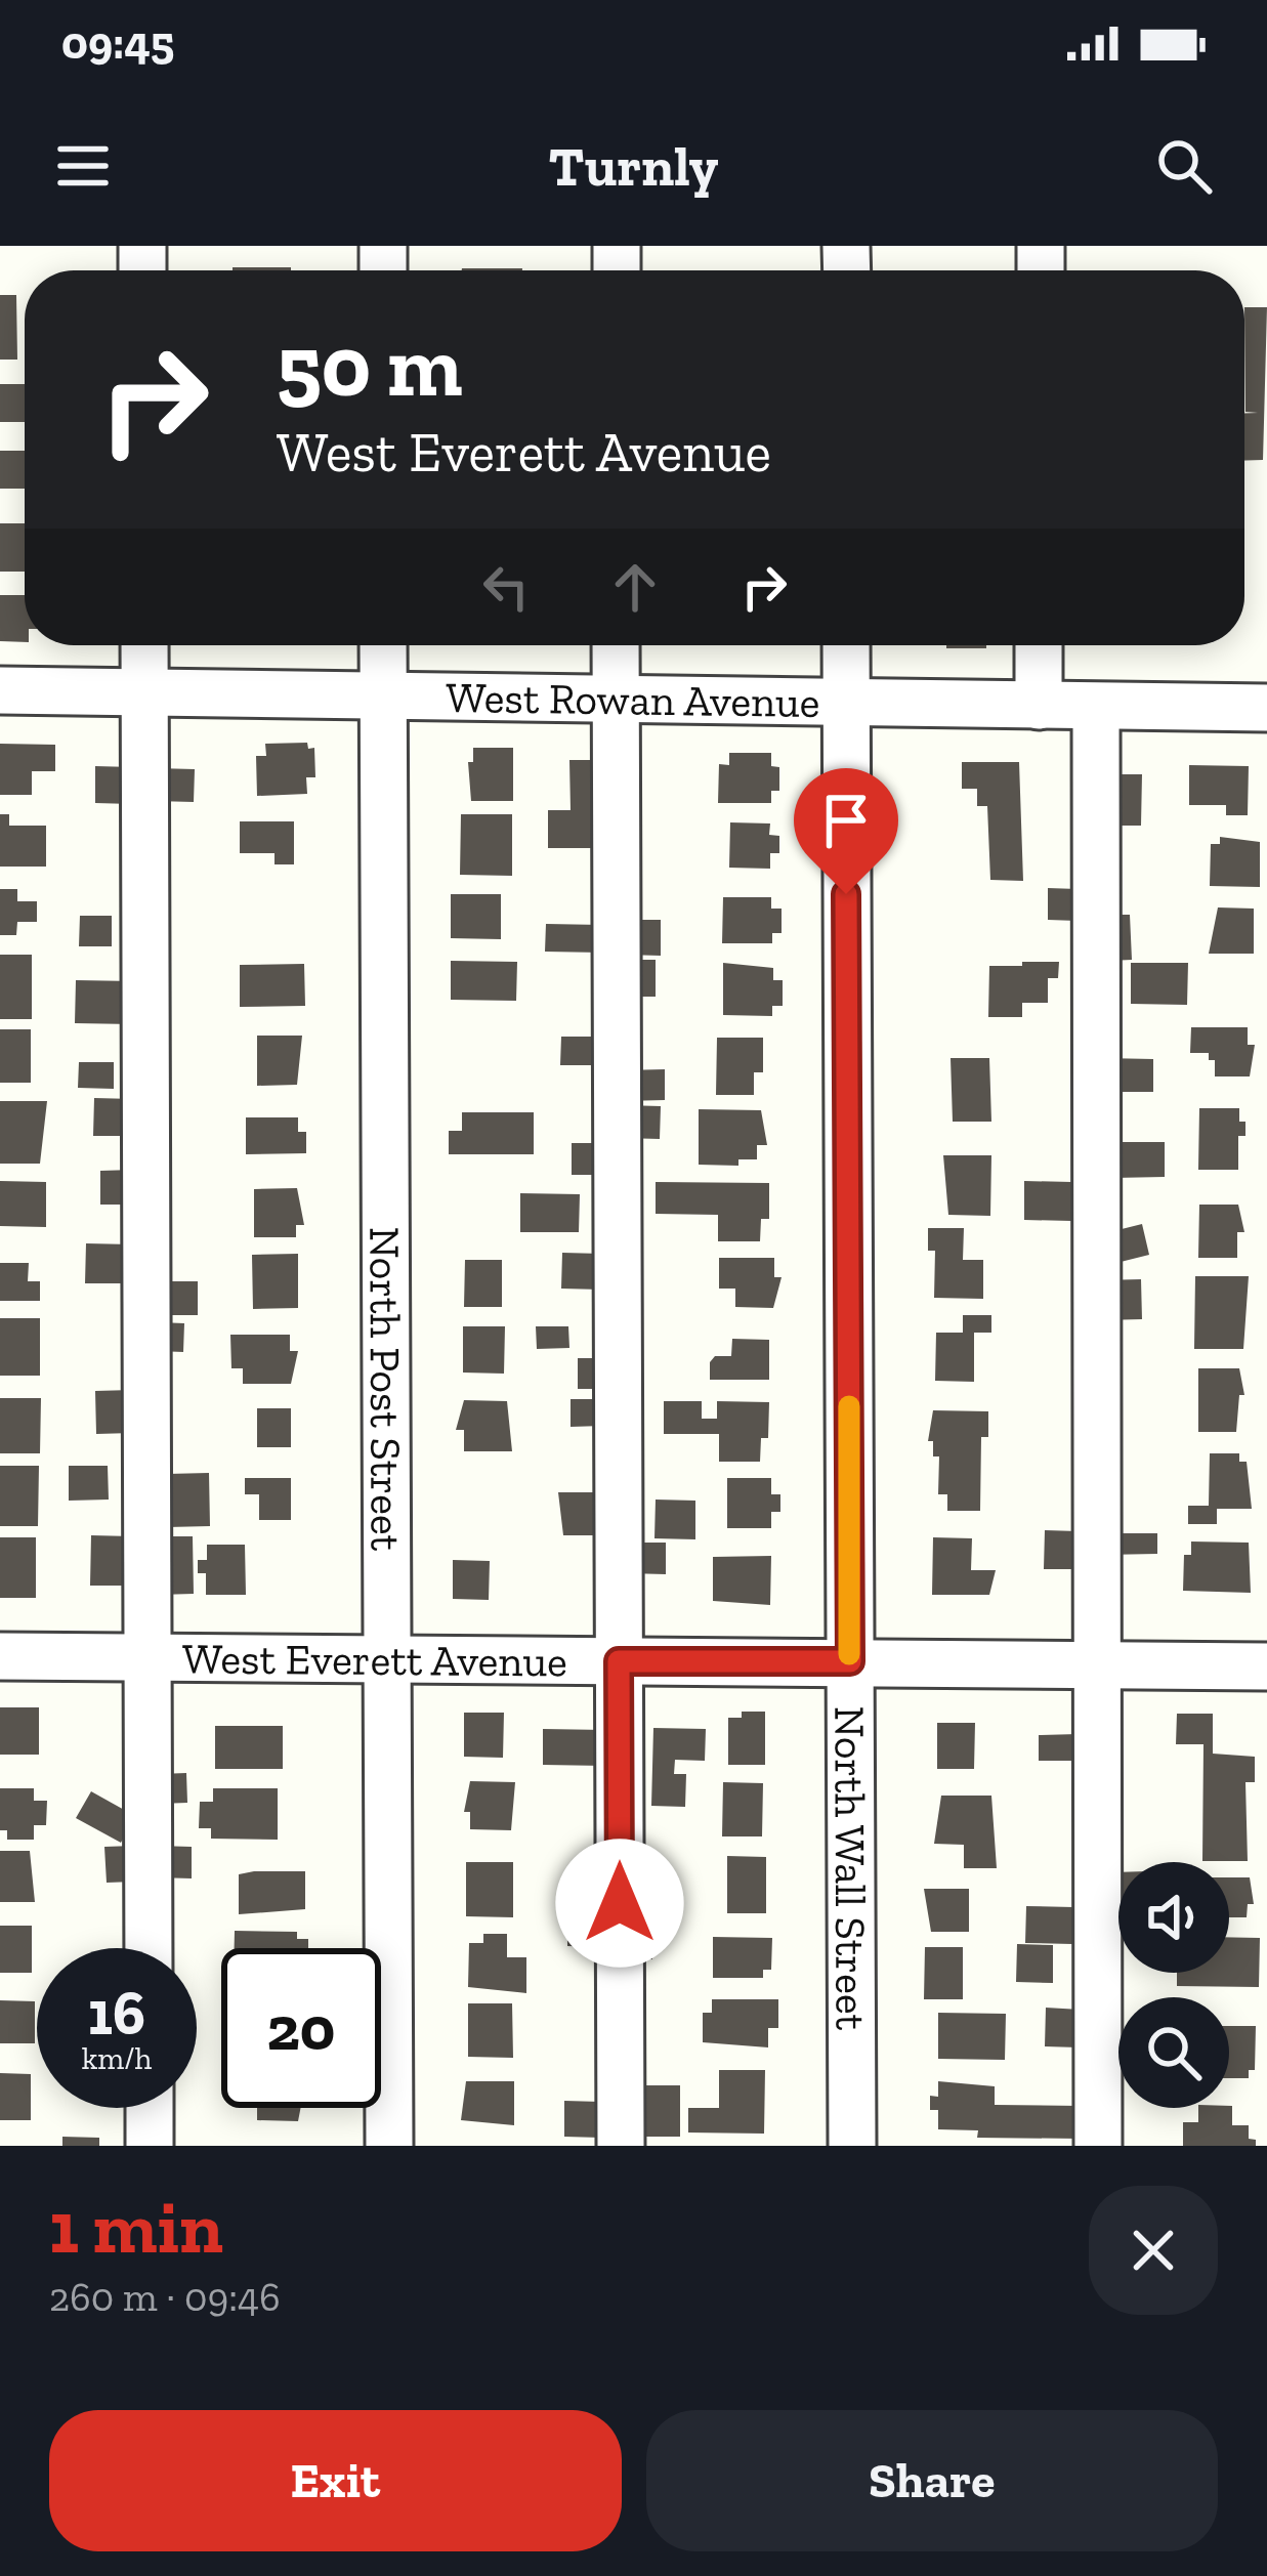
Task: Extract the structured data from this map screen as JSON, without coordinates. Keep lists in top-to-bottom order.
{
  "streets": {
    "street": [
      "West Rowan Avenue",
      "North Post Street",
      "West Everett Avenue",
      "North Wall Street"
    ]
  },
  "crossings": [
    ["West Rowan Avenue", "North Post Street"],
    ["West Rowan Avenue", "North Wall Street"],
    ["North Post Street", "West Everett Avenue"],
    ["West Everett Avenue", "North Wall Street"]
  ],
  "page": {
    "status": "09:45",
    "header": "Turnly",
    "turn": ["50 m", "West Everett Avenue"],
    "speed": "16 km/h",
    "limit": "20",
    "heading": ["1 min", "260 m · 09:46"],
    "buttons": ["Exit", "Share"]
  }
}
